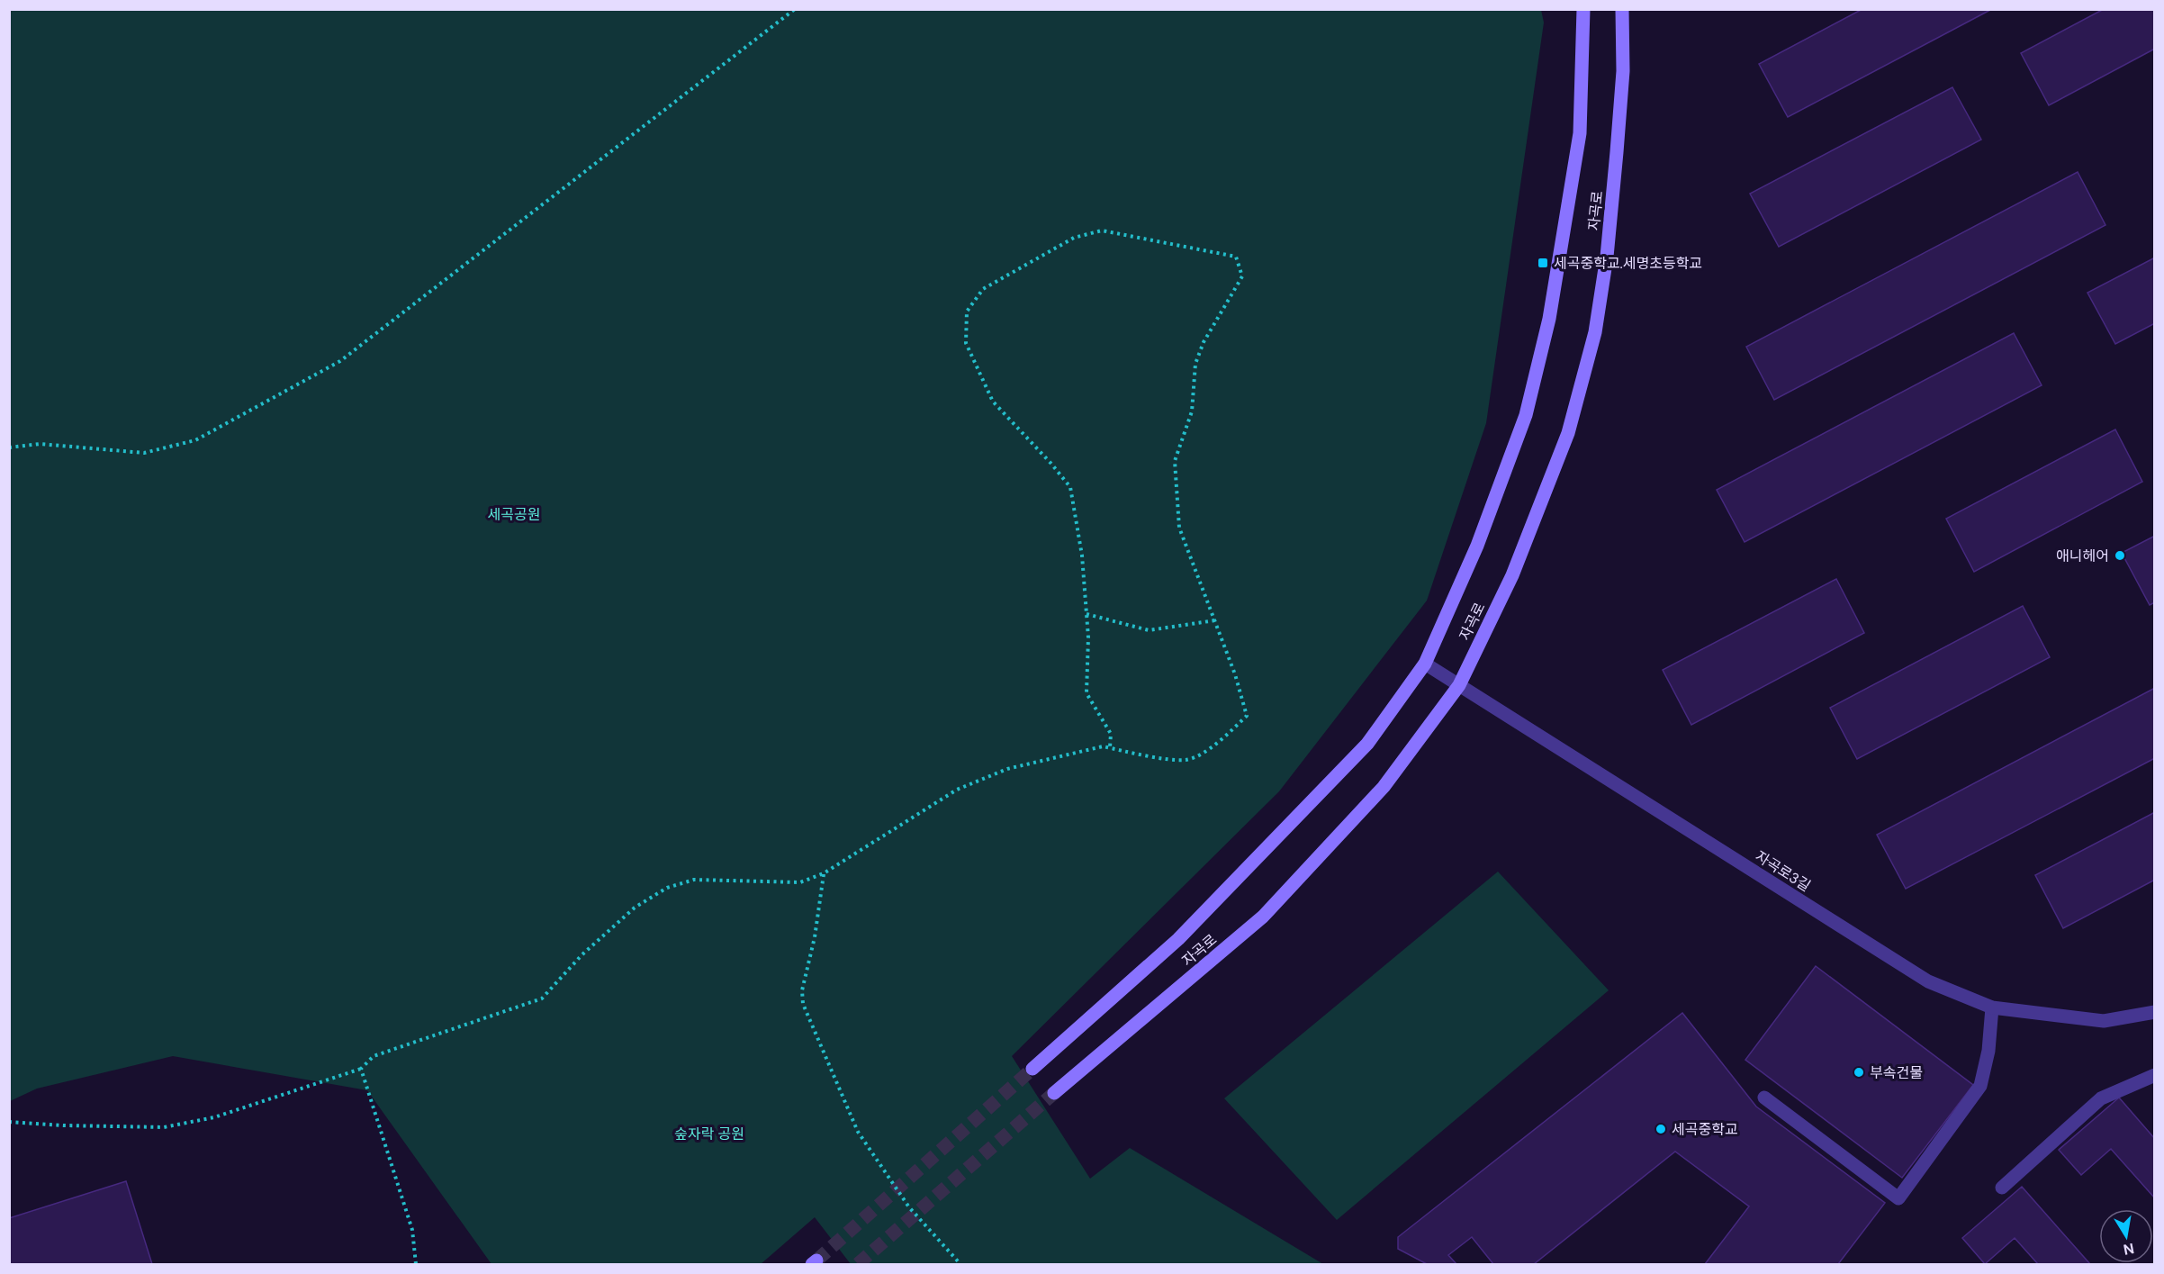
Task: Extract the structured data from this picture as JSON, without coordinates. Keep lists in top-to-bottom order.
{
  "streets": {
    "main road": ["자곡로"],
    "street": ["자곡로3길"]
  },
  "crossings": [
    ["자곡로", "자곡로3길"]
  ],
  "parks": ["세곡공원", "숲자락 공원"],
  "places": {
    "transit": ["세곡중학교.세명초등학교"],
    "other": ["애니헤어", "부속건물", "세곡중학교"]
  },
  "north": "bottom"
}
